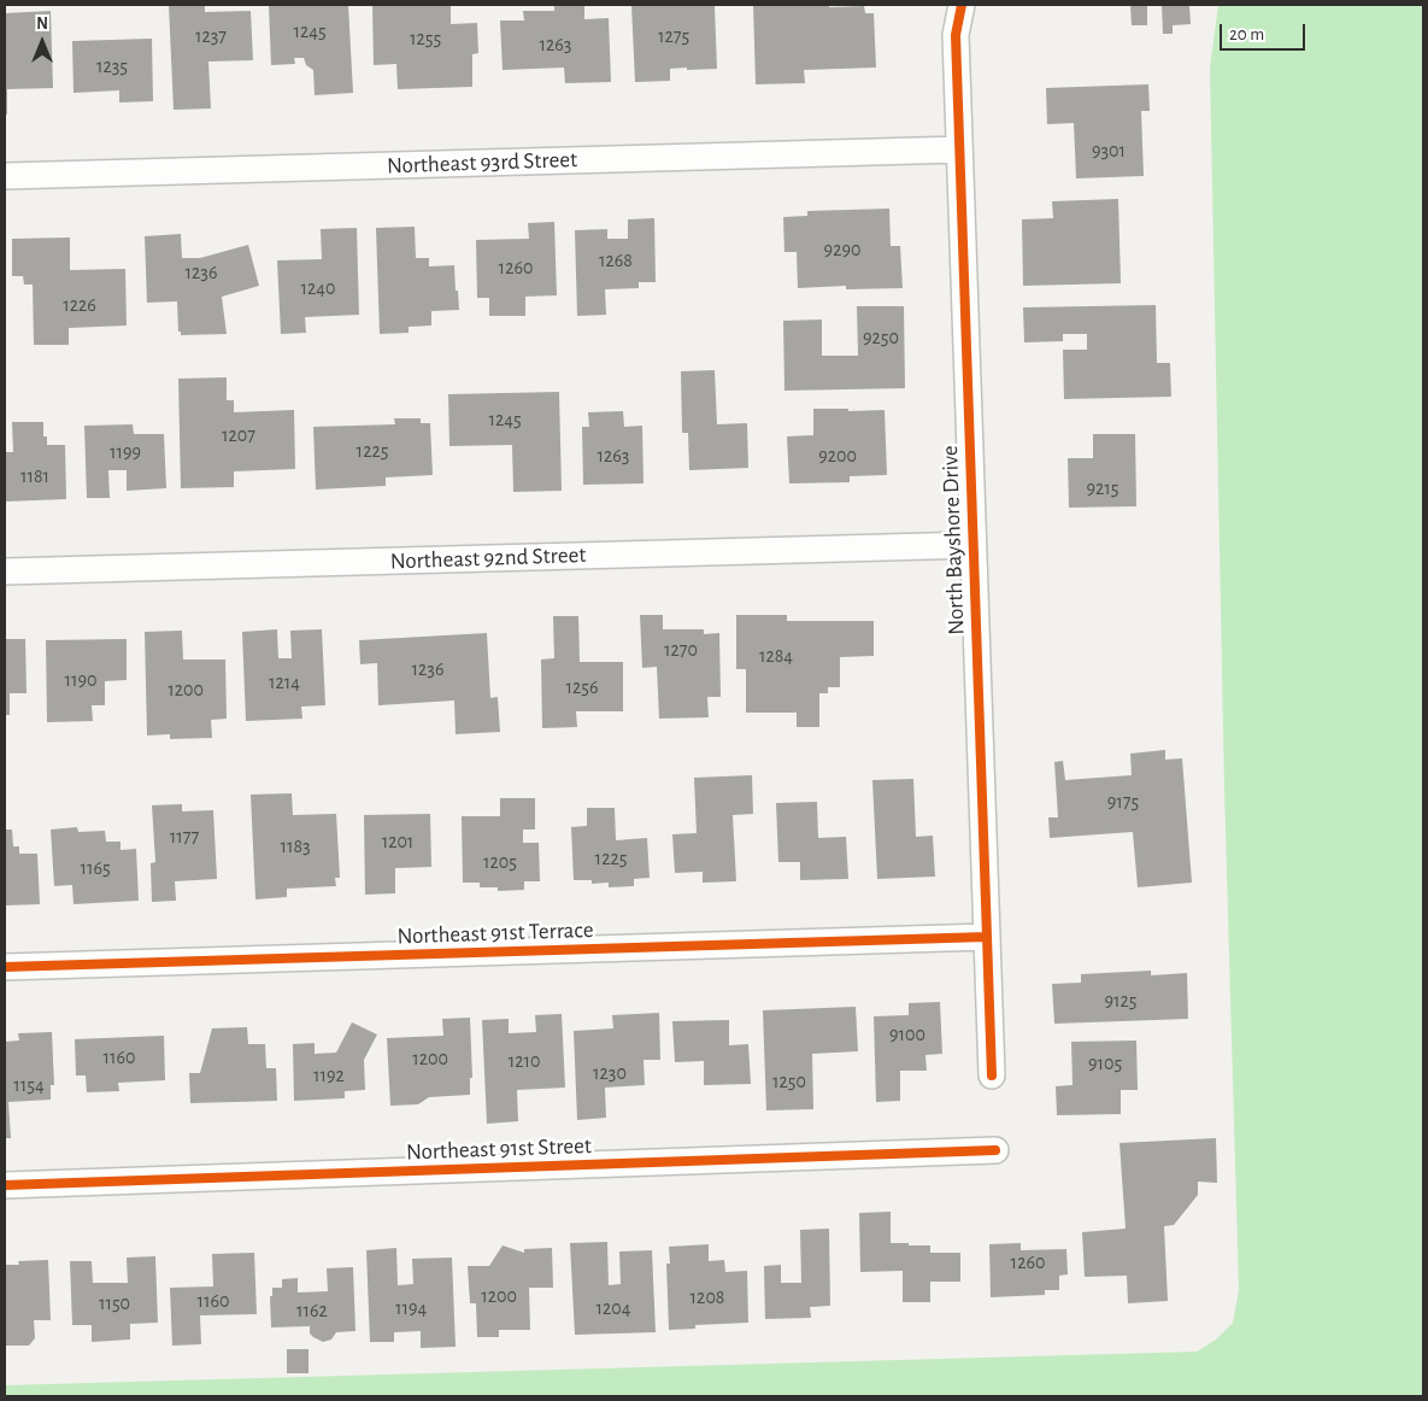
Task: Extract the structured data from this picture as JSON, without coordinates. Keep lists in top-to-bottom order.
{
  "streets": {
    "street": [
      "Northeast 93rd Street",
      "North Bayshore Drive",
      "Northeast 92nd Street",
      "Northeast 91st Terrace",
      "Northeast 91st Street"
    ]
  },
  "crossings": [
    ["Northeast 93rd Street", "North Bayshore Drive"],
    ["North Bayshore Drive", "Northeast 92nd Street"],
    ["North Bayshore Drive", "Northeast 91st Terrace"]
  ],
  "house_numbers": [
    "1245",
    "1237",
    "1275",
    "1255",
    "1263",
    "1235",
    "9301",
    "9290",
    "1268",
    "1260",
    "1236",
    "1240",
    "1226",
    "9250",
    "1245",
    "1207",
    "1225",
    "1199",
    "1263",
    "9200",
    "1181",
    "9215",
    "1270",
    "1284",
    "1236",
    "1190",
    "1214",
    "1256",
    "1200",
    "9175",
    "1177",
    "1201",
    "1183",
    "1225",
    "1205",
    "1165",
    "9125",
    "9100",
    "1160",
    "1200",
    "1210",
    "9105",
    "1230",
    "1192",
    "1250",
    "1154",
    "1260",
    "1200",
    "1208",
    "1160",
    "1150",
    "1194",
    "1204",
    "1162"
  ],
  "scale_bar": "20 m",
  "north": "top"
}
